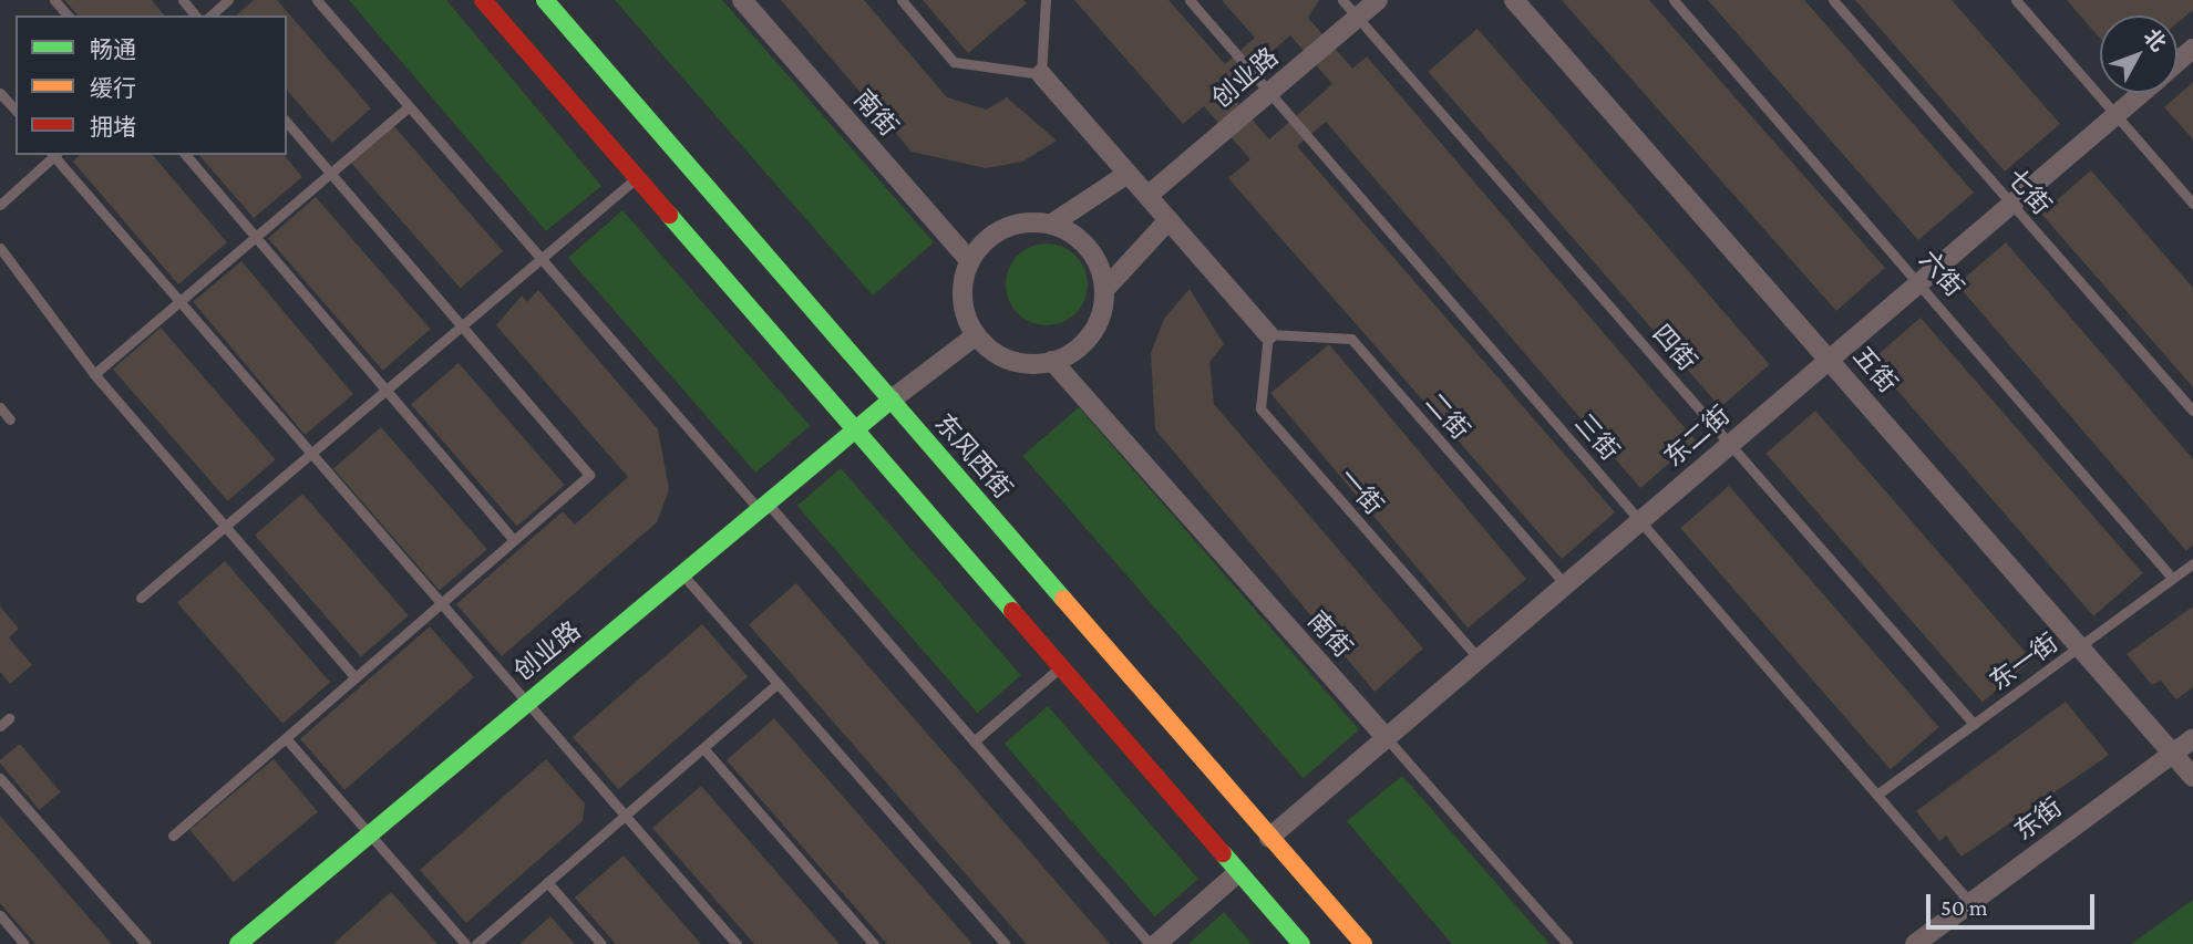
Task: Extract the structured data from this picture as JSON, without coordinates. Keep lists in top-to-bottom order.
{
  "streets": {
    "main road": ["创业路", "东风西街"],
    "street": [
      "南街",
      "五街",
      "东二街",
      "东街"
    ],
    "lane": [
      "七街",
      "六街",
      "四街",
      "二街",
      "三街",
      "一街",
      "东一街"
    ]
  },
  "crossings": [
    ["创业路", "四街"],
    ["创业路", "三街"],
    ["创业路", "东风西街"],
    ["南街", "东二街"],
    ["七街", "东二街"],
    ["六街", "东二街"],
    ["六街", "东一街"],
    ["四街", "东二街"],
    ["四街", "东一街"],
    ["五街", "东二街"],
    ["五街", "东一街"],
    ["五街", "东街"],
    ["二街", "东二街"],
    ["二街", "一街"],
    ["东二街", "三街"],
    ["东二街", "东风西街"],
    ["东二街", "一街"],
    ["三街", "东一街"],
    ["三街", "东街"]
  ],
  "legend": ["畅通", "缓行", "拥堵"],
  "scale_bar": "50 m",
  "north": "top right"
}
